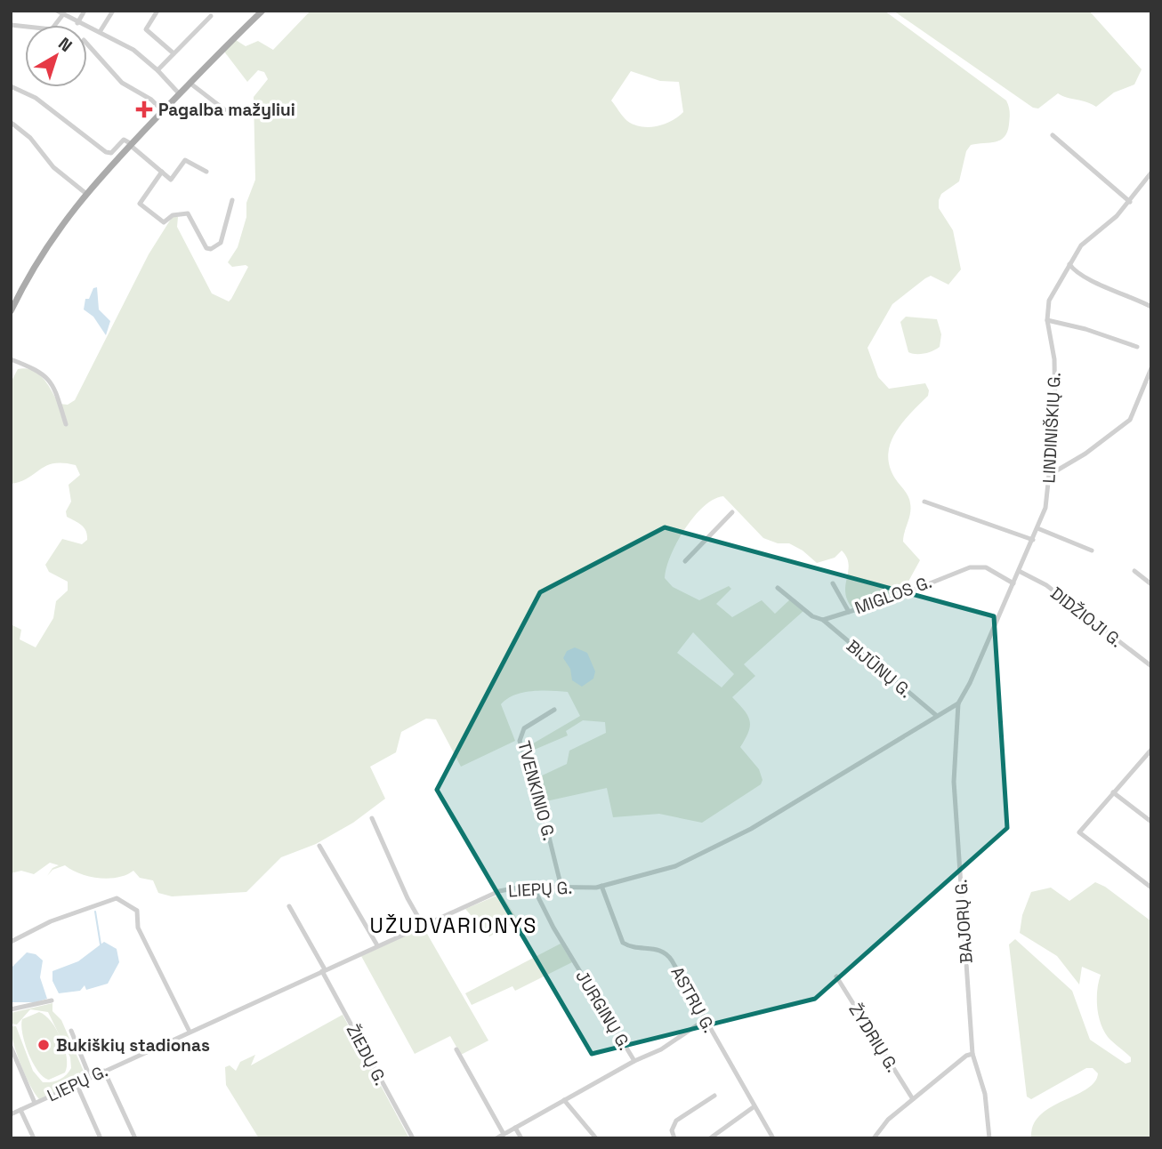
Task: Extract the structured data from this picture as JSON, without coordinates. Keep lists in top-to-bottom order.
{
  "streets": {
    "street": [
      "LINDINIŠKIŲ G.",
      "MIGLOS G.",
      "DIDŽIOJI G.",
      "BIJŪNŲ G.",
      "TVENKINIO G.",
      "LIEPŲ G.",
      "BAJORŲ G.",
      "ASTRŲ G.",
      "JURGINŲ G.",
      "ŽYDRIŲ G.",
      "ŽIEDŲ G."
    ]
  },
  "crossings": [
    ["LINDINIŠKIŲ G.", "MIGLOS G."],
    ["LINDINIŠKIŲ G.", "DIDŽIOJI G."],
    ["LINDINIŠKIŲ G.", "LIEPŲ G."],
    ["LINDINIŠKIŲ G.", "BAJORŲ G."],
    ["MIGLOS G.", "BIJŪNŲ G."],
    ["BIJŪNŲ G.", "LIEPŲ G."],
    ["TVENKINIO G.", "LIEPŲ G."],
    ["LIEPŲ G.", "BAJORŲ G."],
    ["LIEPŲ G.", "ASTRŲ G."],
    ["LIEPŲ G.", "JURGINŲ G."],
    ["LIEPŲ G.", "ŽIEDŲ G."]
  ],
  "districts": ["UŽUDVARIONYS"],
  "places": {
    "health": ["Pagalba mažyliui"],
    "other": ["Bukiškių stadionas"]
  },
  "north": "top right"
}
